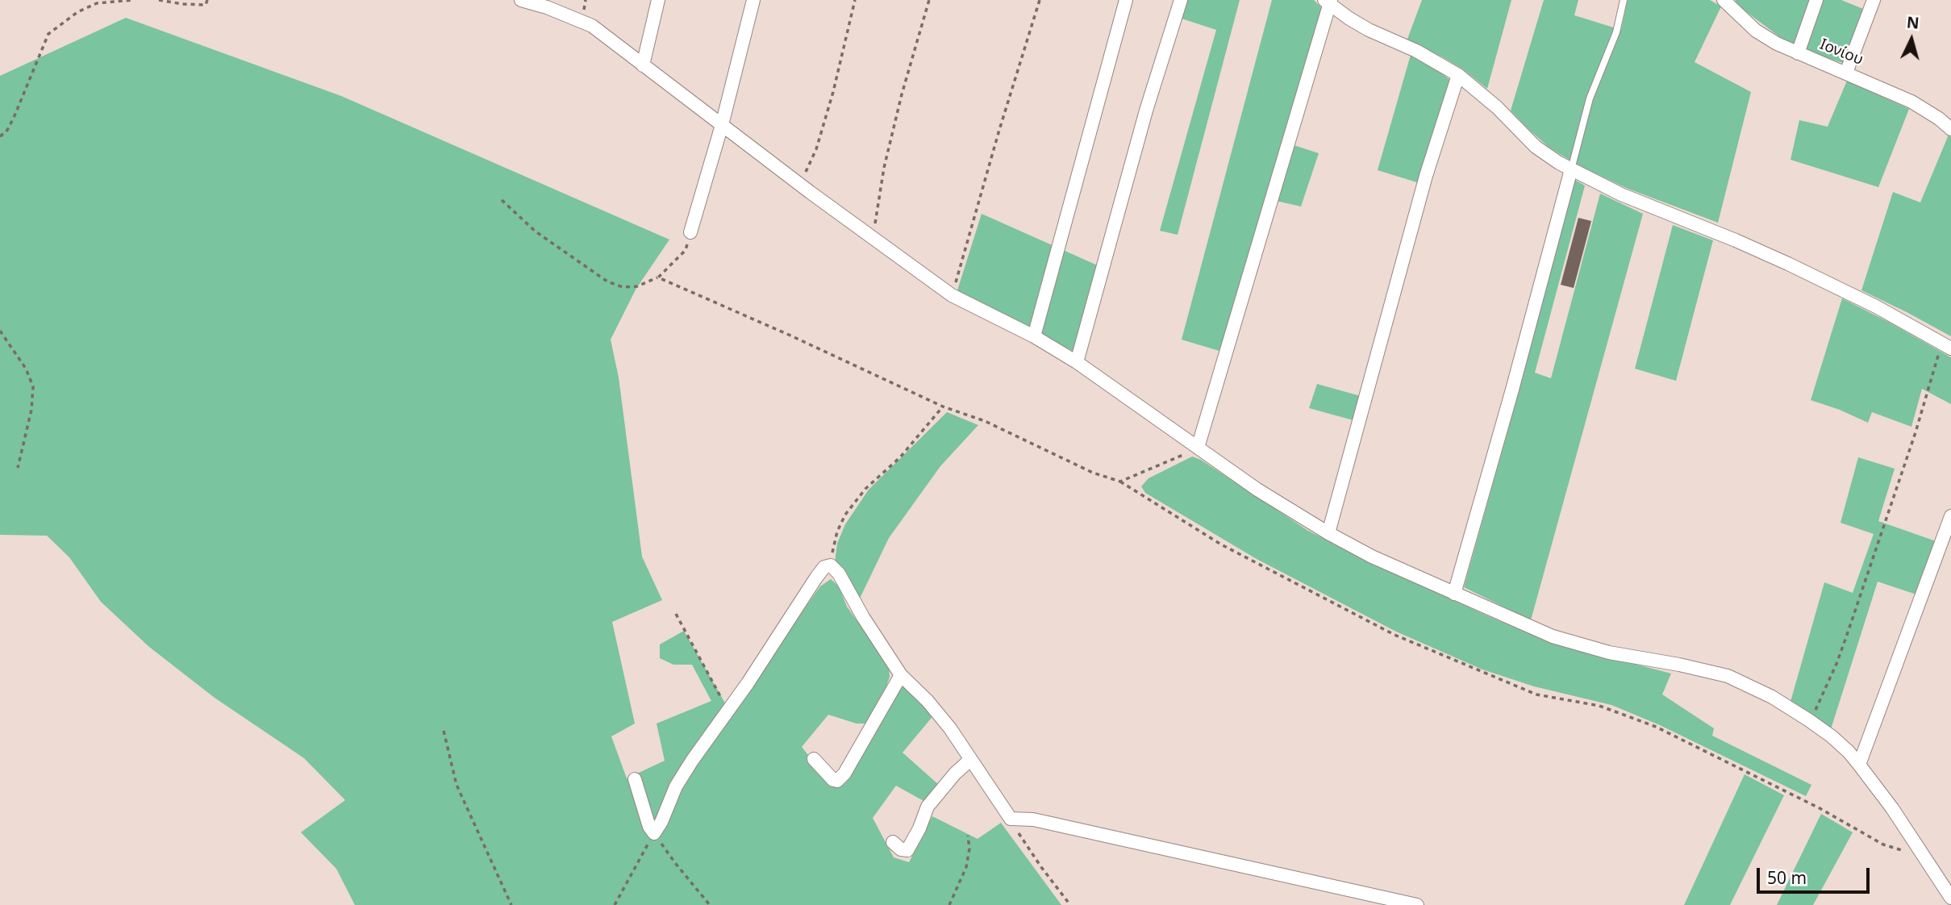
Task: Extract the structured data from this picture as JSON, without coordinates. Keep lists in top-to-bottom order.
{
  "streets": {
    "street": ["Ιονίου"]
  },
  "scale_bar": "50 m",
  "north": "top"
}
